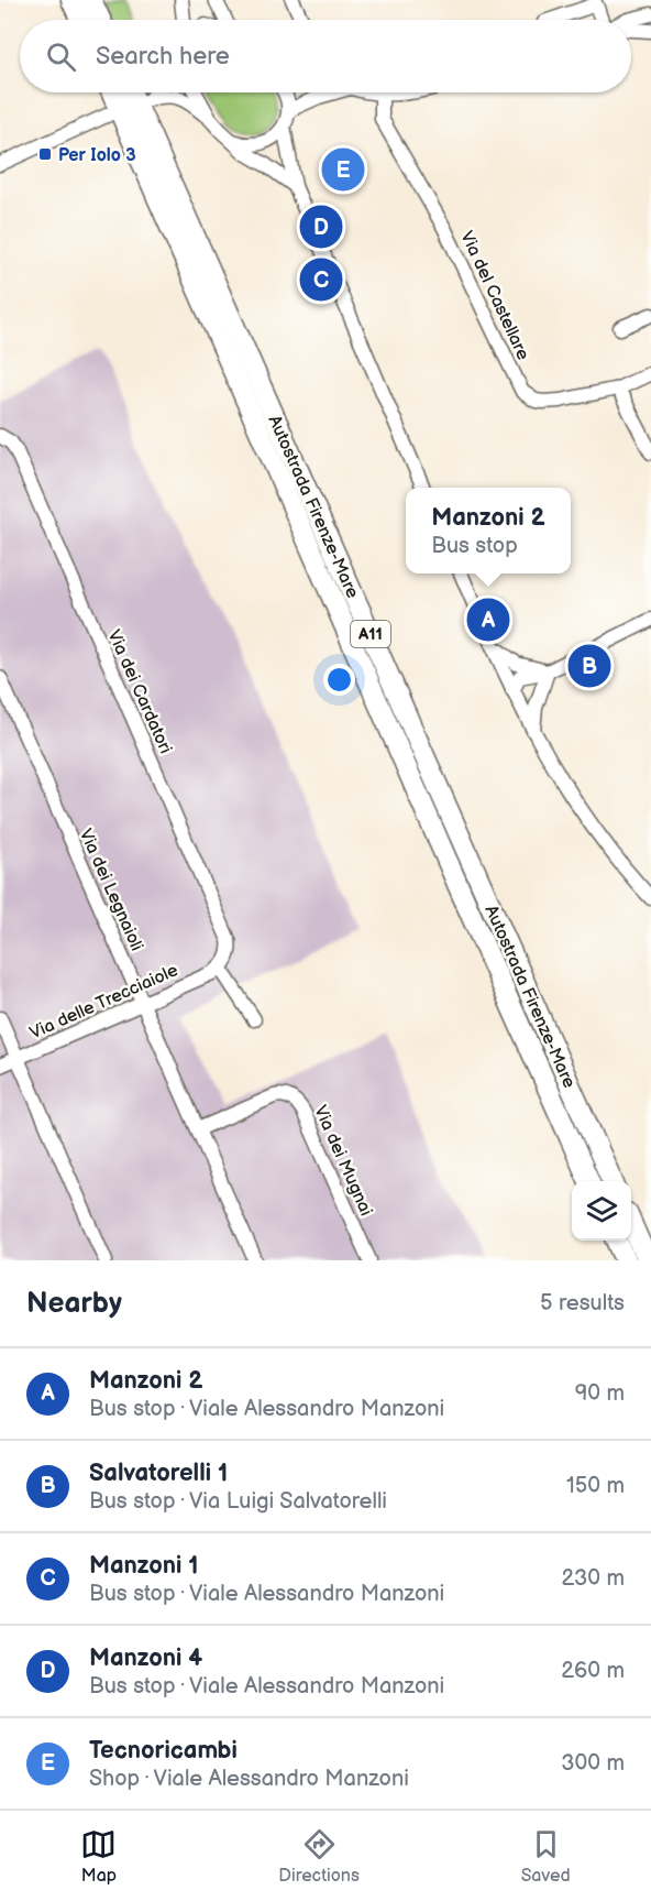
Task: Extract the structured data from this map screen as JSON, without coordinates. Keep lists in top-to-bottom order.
{
  "streets": {
    "highway": ["Autostrada Firenze-Mare", "A11"],
    "street": [
      "Via del Castellare",
      "Via dei Cardatori",
      "Via dei Legnaioli",
      "Via delle Trecciaiole",
      "Via dei Mugnai"
    ]
  },
  "crossings": [
    ["Via dei Cardatori", "Via delle Trecciaiole"],
    ["Via dei Legnaioli", "Via delle Trecciaiole"],
    ["Via dei Legnaioli", "Via dei Mugnai"]
  ],
  "places": {
    "transit": ["Per Iolo 3"]
  },
  "page": {
    "search": "Search here",
    "pins": [
      "E",
      "D",
      "C",
      "A",
      "B"
    ],
    "popup": ["Manzoni 2", "Bus stop"],
    "heading": ["Nearby", "5 results"],
    "list": [
      {
        "mark": "A",
        "name": "Manzoni 2",
        "note": "Bus stop · Viale Alessandro Manzoni",
        "value": "90 m"
      },
      {
        "mark": "B",
        "name": "Salvatorelli 1",
        "note": "Bus stop · Via Luigi Salvatorelli",
        "value": "150 m"
      },
      {
        "mark": "C",
        "name": "Manzoni 1",
        "note": "Bus stop · Viale Alessandro Manzoni",
        "value": "230 m"
      },
      {
        "mark": "D",
        "name": "Manzoni 4",
        "note": "Bus stop · Viale Alessandro Manzoni",
        "value": "260 m"
      },
      {
        "mark": "E",
        "name": "Tecnoricambi",
        "note": "Shop · Viale Alessandro Manzoni",
        "value": "300 m"
      }
    ],
    "nav": ["Map", "Directions", "Saved"]
  }
}
